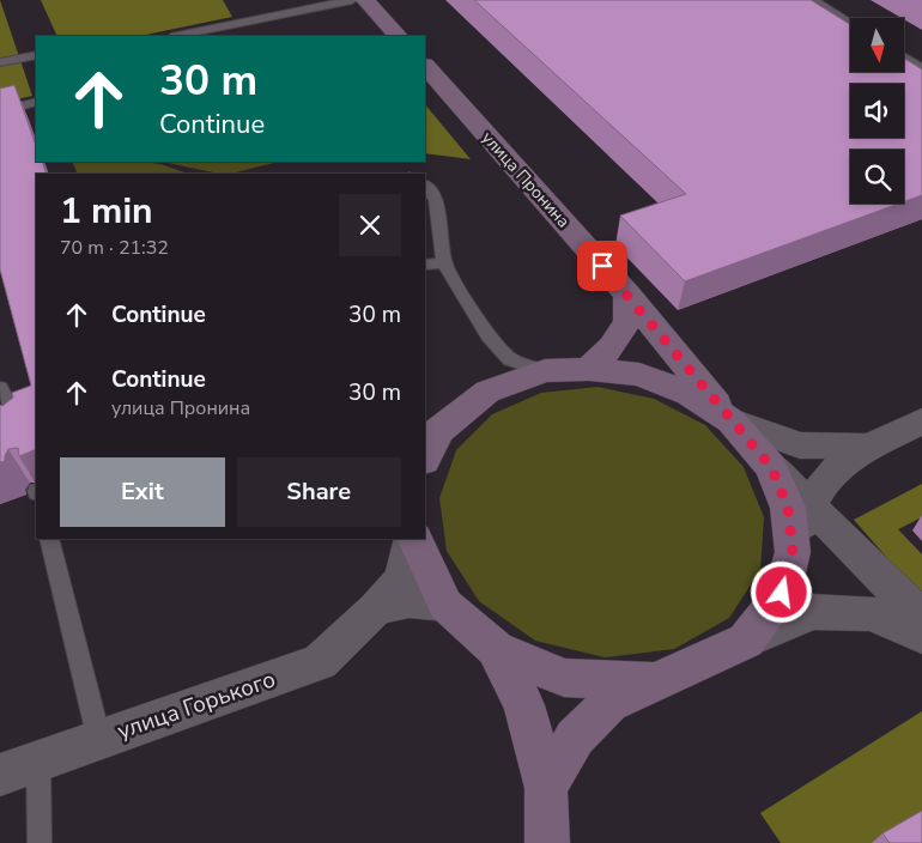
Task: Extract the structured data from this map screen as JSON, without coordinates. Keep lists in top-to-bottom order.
{
  "streets": {
    "main road": ["улица Пронина"],
    "street": ["улица Горького"]
  },
  "north": "bottom",
  "page": {
    "turn": ["30 m", "Continue"],
    "heading": ["1 min", "70 m · 21:32"],
    "list": [
      {
        "name": "Continue",
        "value": "30 m"
      },
      {
        "name": "Continue",
        "note": "улица Пронина",
        "value": "30 m"
      }
    ],
    "buttons": ["Exit", "Share"]
  }
}
